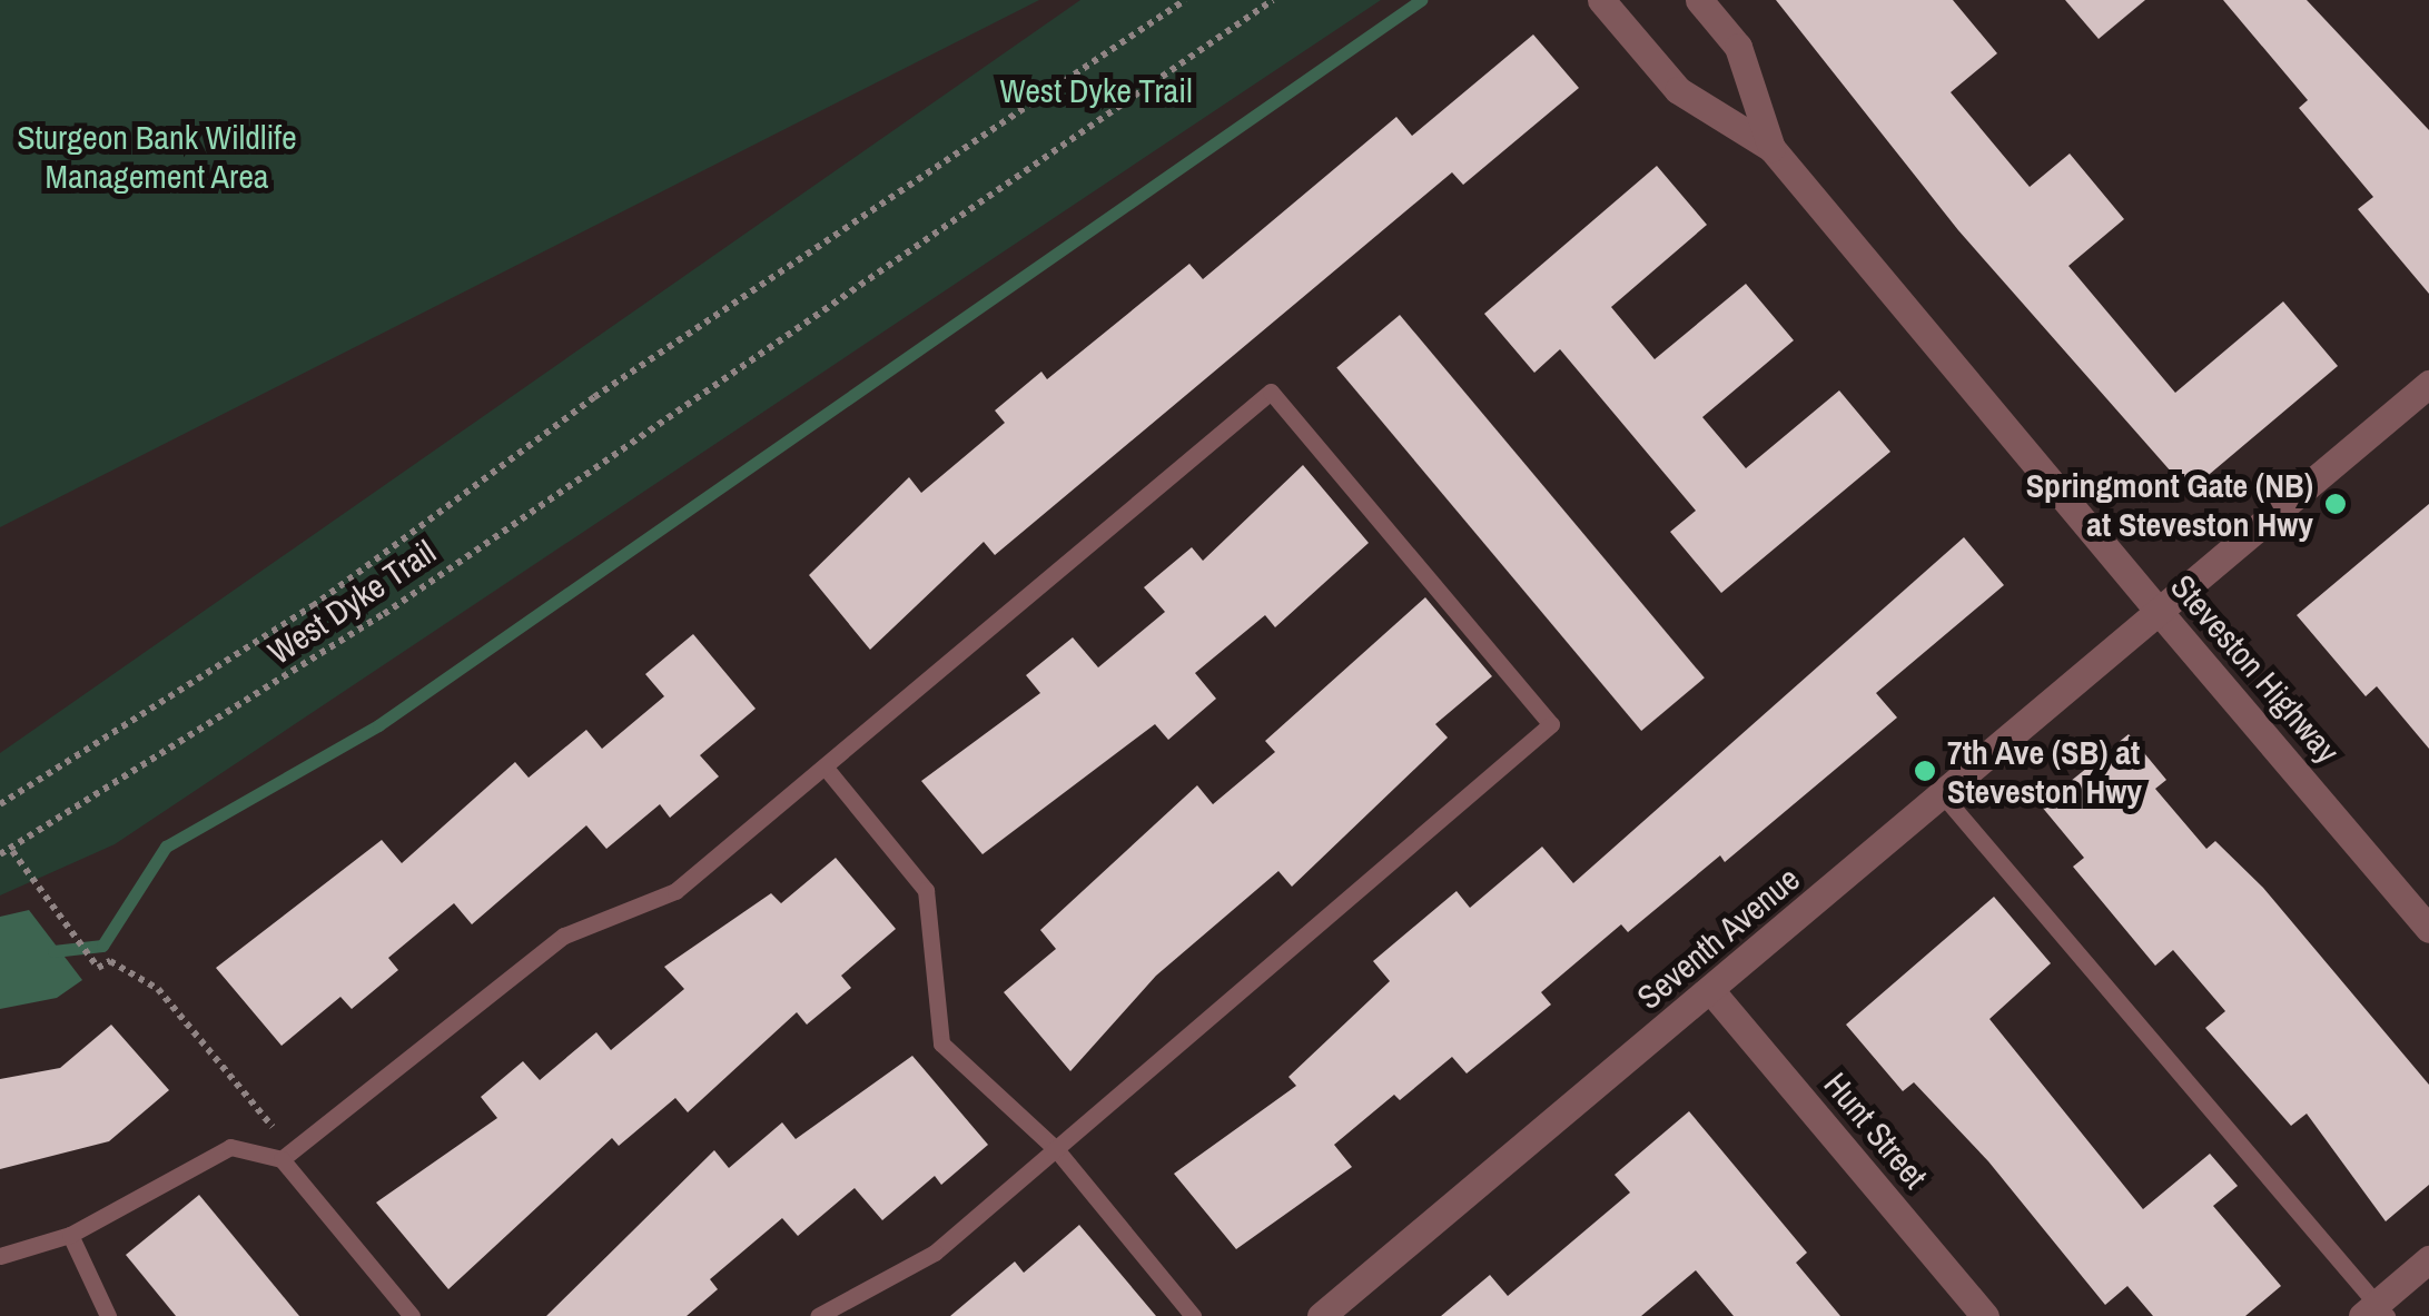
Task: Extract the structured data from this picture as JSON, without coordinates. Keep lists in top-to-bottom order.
{
  "streets": {
    "street": ["Steveston Highway", "Seventh Avenue", "Hunt Street"],
    "path": ["West Dyke Trail"]
  },
  "crossings": [
    ["Steveston Highway", "Seventh Avenue"],
    ["Seventh Avenue", "Hunt Street"]
  ],
  "parks": ["West Dyke Trail", "Sturgeon Bank Wildlife Management Area"],
  "places": ["Springmont Gate (NB) at Steveston Hwy", "7th Ave (SB) at Steveston Hwy"]
}
